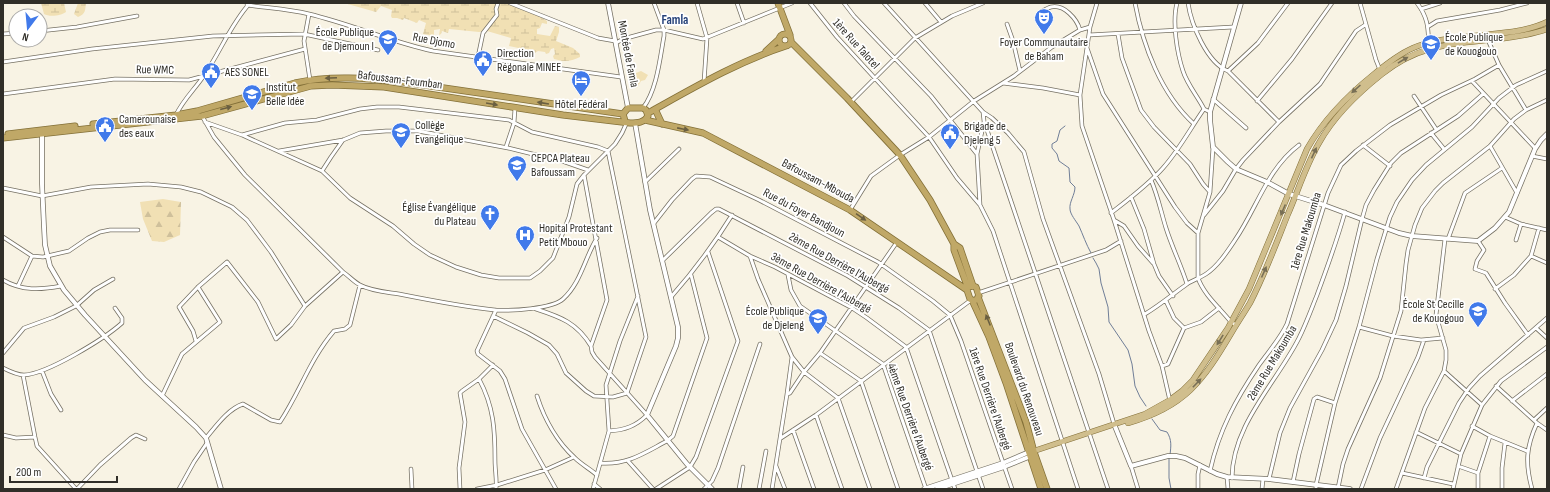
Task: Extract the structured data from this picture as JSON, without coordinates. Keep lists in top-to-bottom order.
{
  "streets": {
    "highway": ["Bafoussam-Foumban", "Bafoussam-Mbouda", "Boulevard du Renouveau"],
    "street": [
      "Rue Djomo",
      "1ère Rue Talotel",
      "Montée de Famla",
      "Rue WMC",
      "Rue du Foyer Bandjoun",
      "1ère Rue Makoumba",
      "2ème Rue Derrière l'Aubergé",
      "3ème Rue Derrière l'Aubergé",
      "2ème Rue Makoumba",
      "1ère Rue Derrière l'Aubergé",
      "4ème Rue Derrière l'Aubergé"
    ]
  },
  "crossings": [
    ["Rue Djomo", "Montée de Famla"],
    ["Montée de Famla", "Bafoussam-Foumban"],
    ["Montée de Famla", "Bafoussam-Mbouda"],
    ["Bafoussam-Foumban", "Bafoussam-Mbouda"],
    ["Bafoussam-Mbouda", "Boulevard du Renouveau"],
    ["Rue du Foyer Bandjoun", "1ère Rue Derrière l'Aubergé"],
    ["3ème Rue Derrière l'Aubergé", "4ème Rue Derrière l'Aubergé"]
  ],
  "one_way": ["Bafoussam-Mbouda"],
  "districts": ["Famla"],
  "places": {
    "theatre": ["Foyer Communautaire de Baham"],
    "school or university": [
      "École Publique de Djemoun I",
      "École Publique de Kouogouo",
      "Institut Belle Idée",
      "Collège Evangelique",
      "CEPCA Plateau Bafoussam",
      "École St Cecille de Kouogouo",
      "École Publique de Djeleng"
    ],
    "public building": [
      "Direction Régonale MINEE",
      "AES SONEL",
      "Camerounaise des eaux",
      "Brigade de Djeleng 5"
    ],
    "hotel": ["Hôtel Fédéral"],
    "church": ["Église Évangélique du Plateau"],
    "hospital": ["Hopital Protestant Petit Mbouo"]
  },
  "scale_bar": "200 m",
  "north": "bottom"
}
